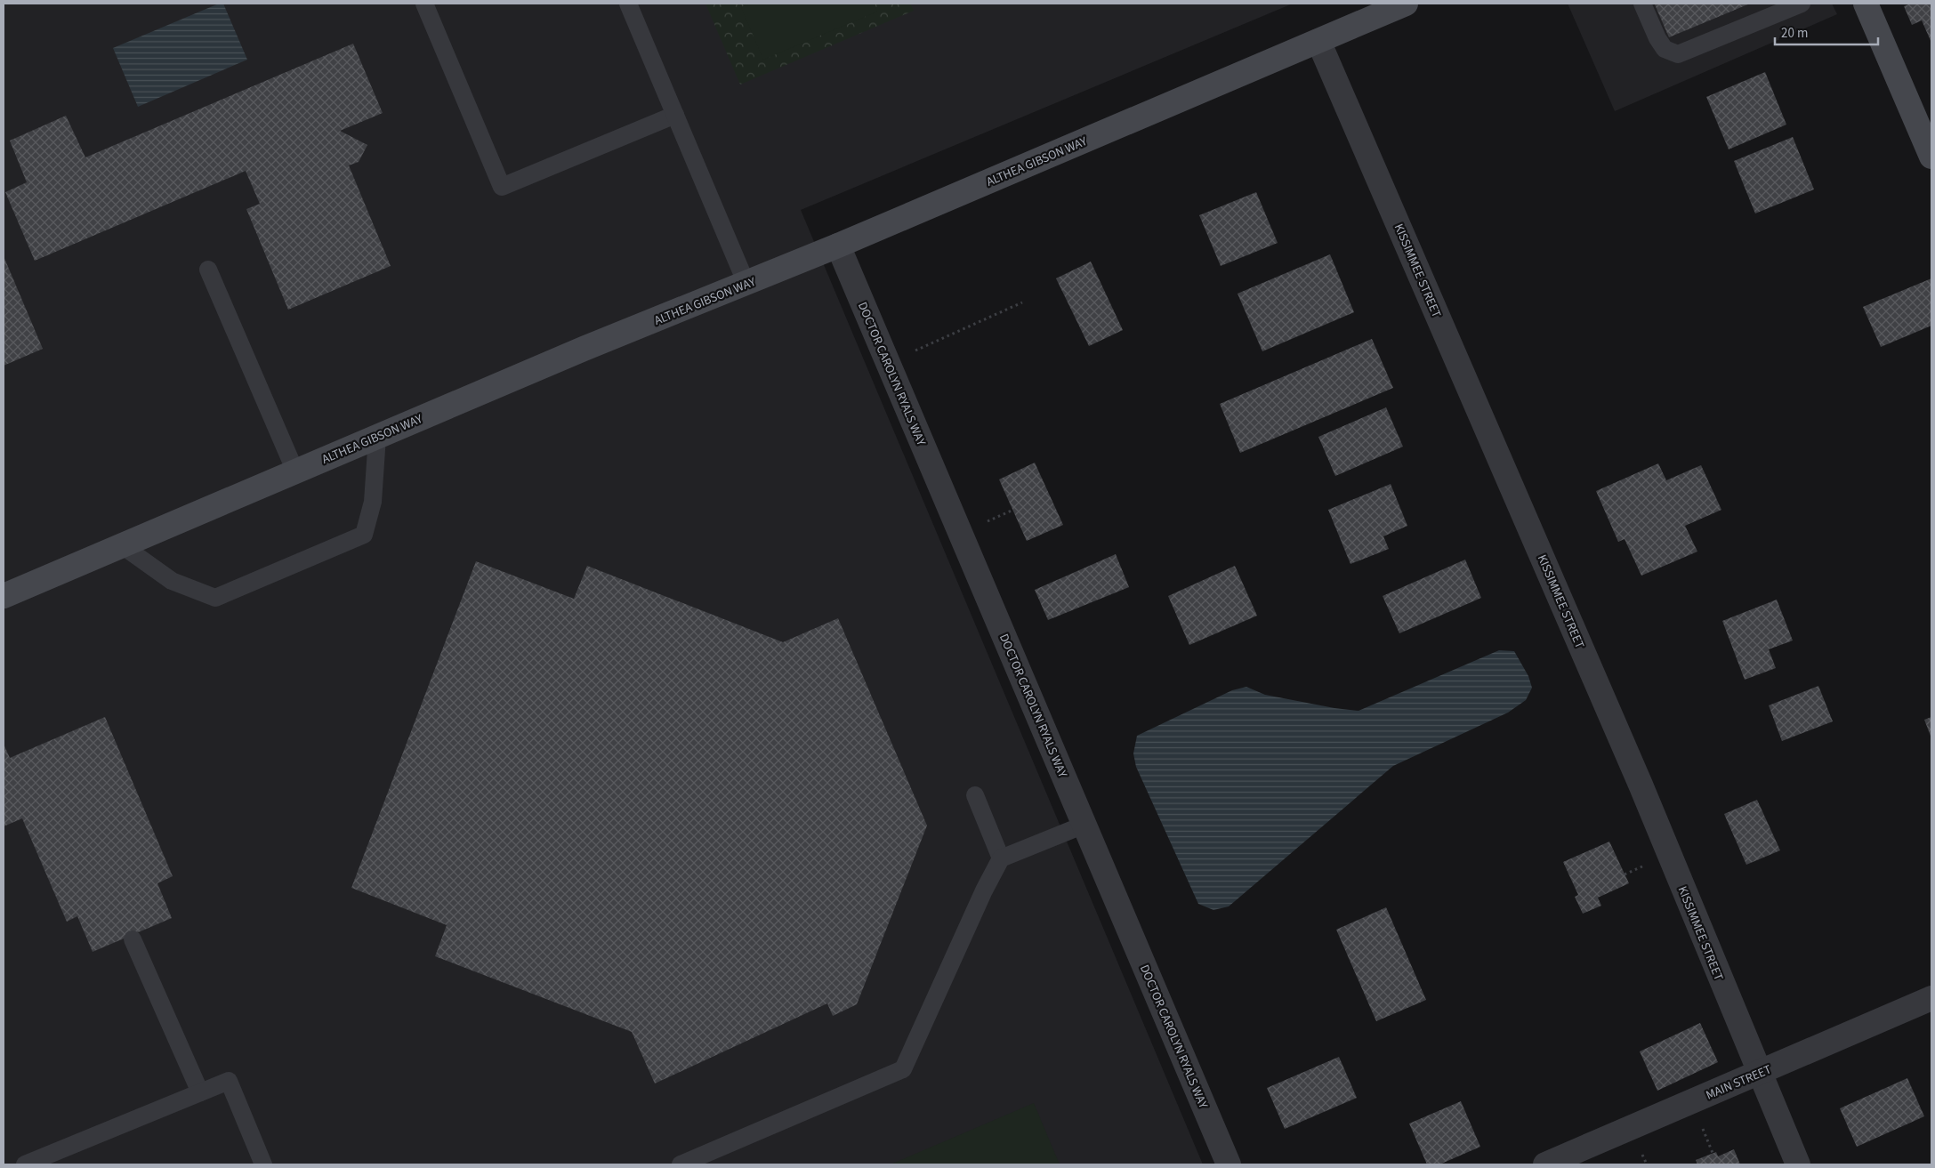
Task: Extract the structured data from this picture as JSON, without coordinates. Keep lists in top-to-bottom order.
{
  "streets": {
    "street": [
      "ALTHEA GIBSON WAY",
      "KISSIMMEE STREET",
      "DOCTOR CAROLYN RYALS WAY",
      "MAIN STREET"
    ]
  },
  "crossings": [
    ["ALTHEA GIBSON WAY", "KISSIMMEE STREET"],
    ["ALTHEA GIBSON WAY", "DOCTOR CAROLYN RYALS WAY"],
    ["KISSIMMEE STREET", "MAIN STREET"]
  ],
  "scale_bar": "20 m"
}
